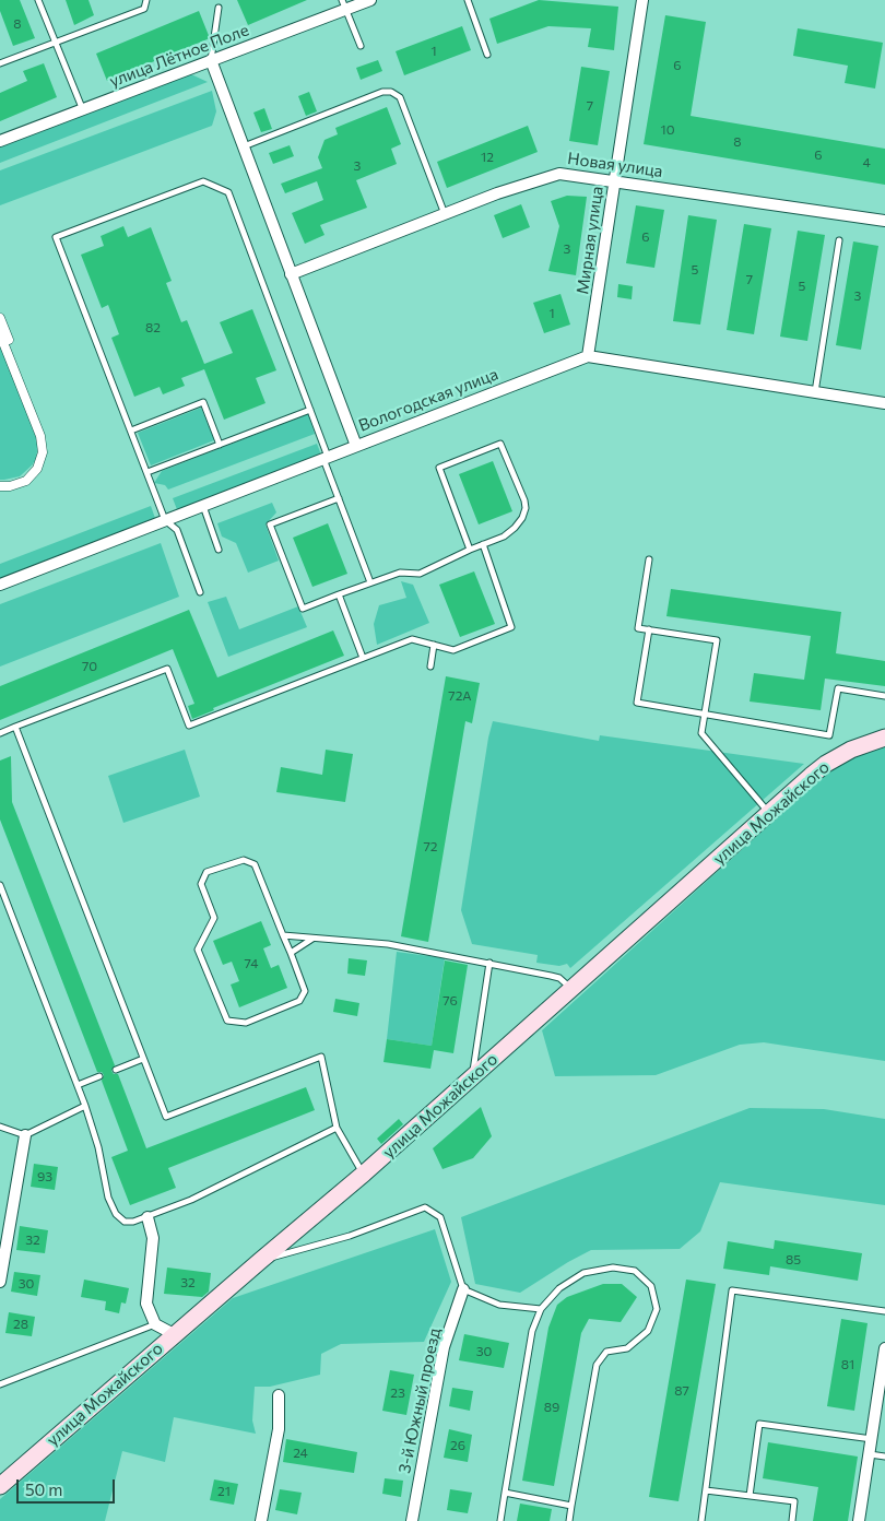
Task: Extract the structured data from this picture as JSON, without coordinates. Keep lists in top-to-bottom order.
{
  "streets": {
    "main road": ["улица Можайского"],
    "street": [
      "улица Лётное Поле",
      "Новая улица",
      "Мирная улица",
      "Вологодская улица",
      "3-й Южный проезд"
    ]
  },
  "crossings": [
    ["Новая улица", "Мирная улица"],
    ["Мирная улица", "Вологодская улица"]
  ],
  "house_numbers": [
    "8",
    "1",
    "6",
    "7",
    "10",
    "8",
    "6",
    "12",
    "4",
    "3",
    "6",
    "3",
    "5",
    "7",
    "5",
    "3",
    "1",
    "82",
    "70",
    "72А",
    "72",
    "74",
    "76",
    "93",
    "32",
    "85",
    "32",
    "30",
    "28",
    "30",
    "81",
    "87",
    "23",
    "89",
    "26",
    "24",
    "21"
  ],
  "scale_bar": "50 m"
}
